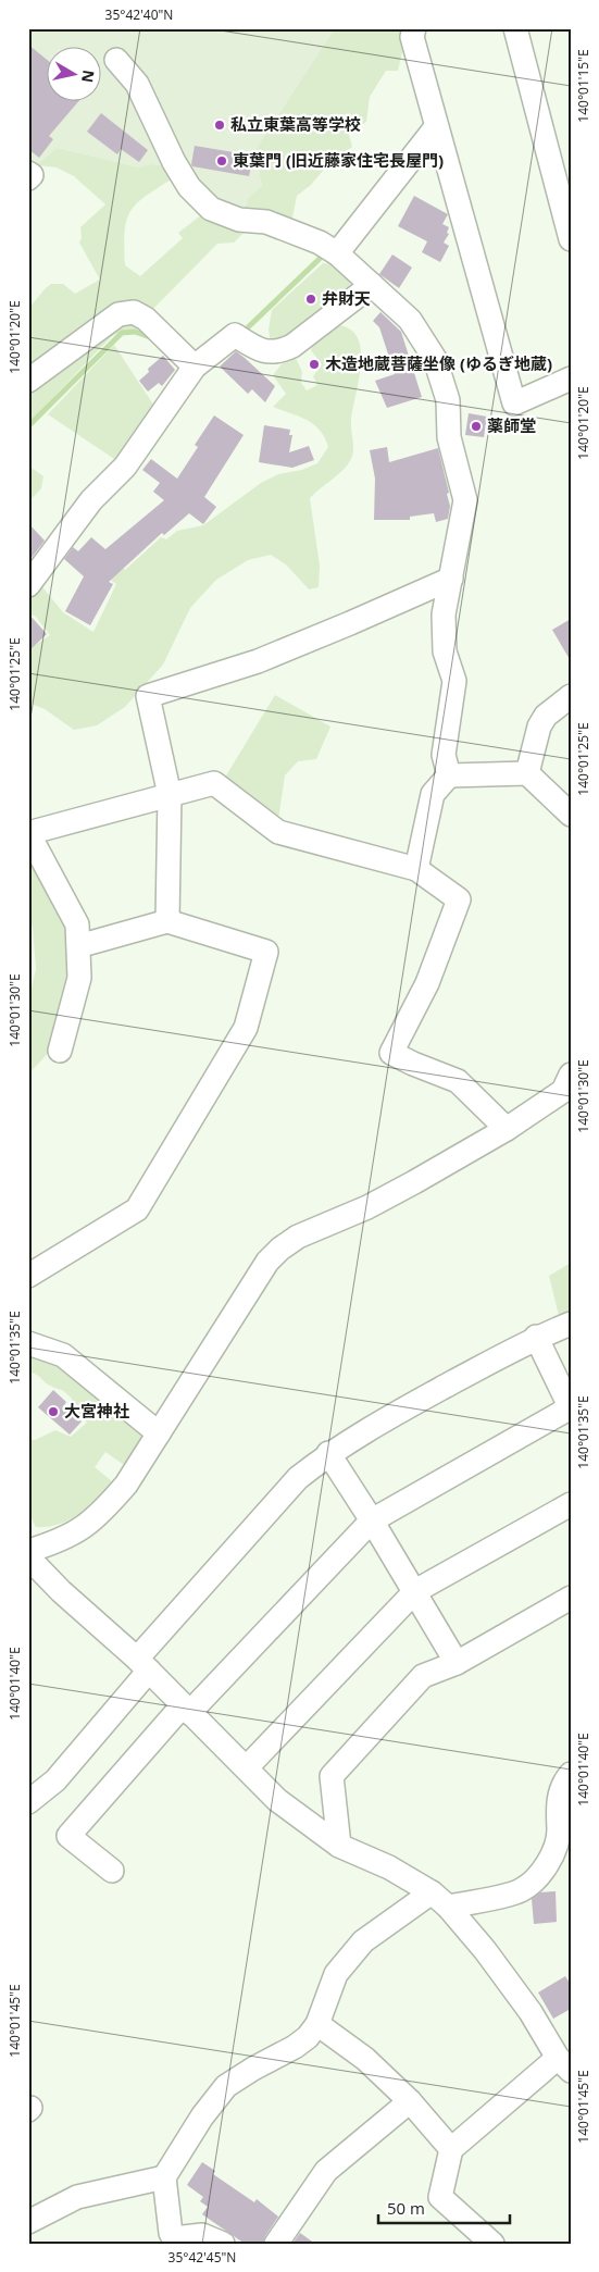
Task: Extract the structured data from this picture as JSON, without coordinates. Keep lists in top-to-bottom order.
{
  "places": [
    "私立東葉高等学校",
    "東葉門 (旧近藤家住宅長屋門)",
    "弁財天",
    "木造地蔵菩薩坐像 (ゆるぎ地蔵)",
    "薬師堂",
    "大宮神社"
  ],
  "scale_bar": "50 m",
  "north": "right",
  "coordinates": [
    "35°42'40\"N",
    "140°01'15\"E",
    "140°01'20\"E",
    "140°01'25\"E",
    "140°01'30\"E",
    "140°01'35\"E",
    "140°01'40\"E",
    "140°01'45\"E",
    "35°42'45\"N"
  ]
}
